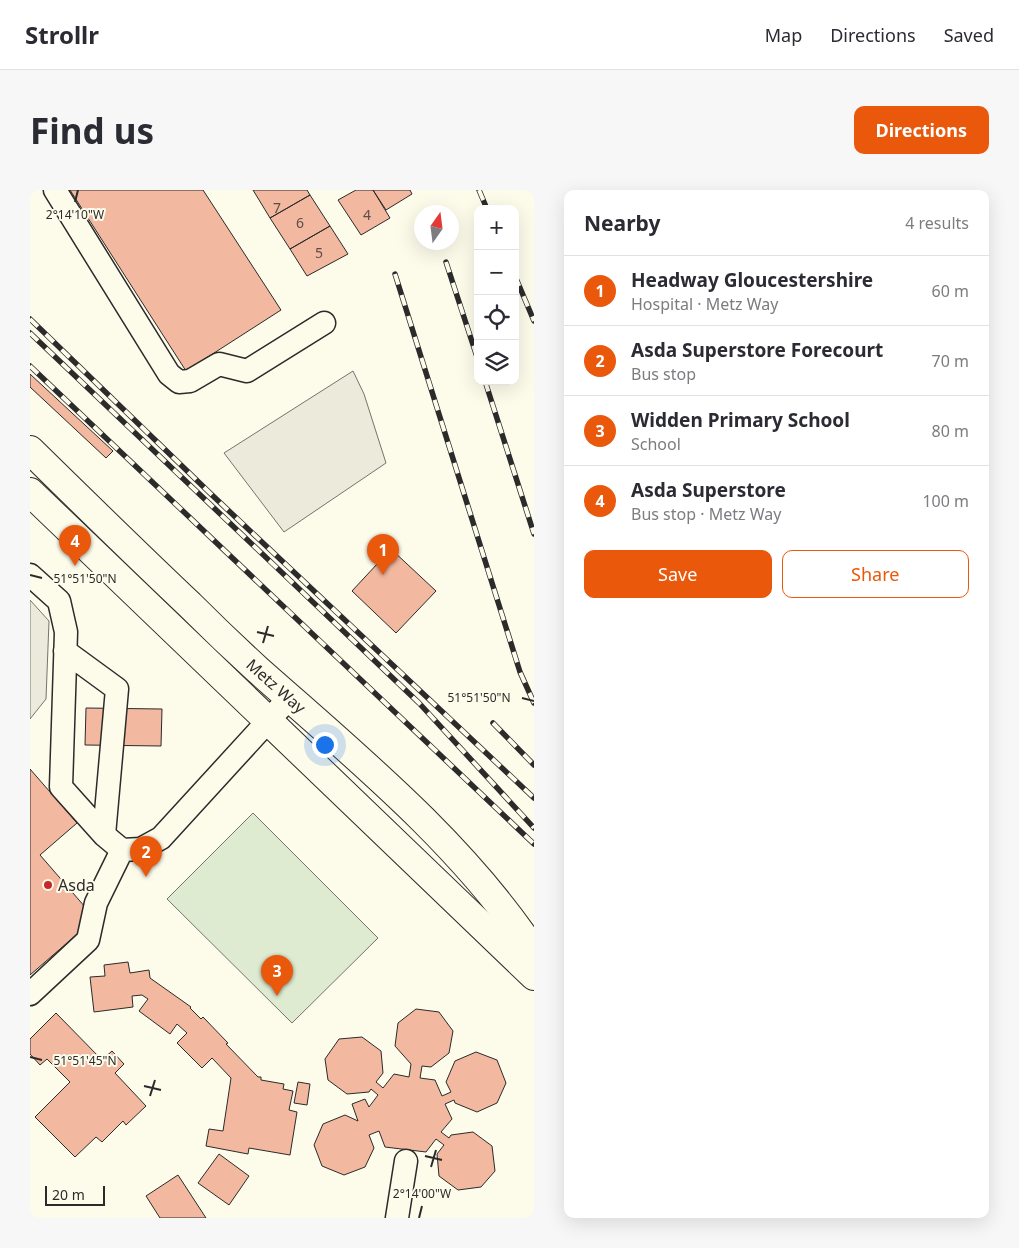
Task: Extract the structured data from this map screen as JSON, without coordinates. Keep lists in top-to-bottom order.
{
  "streets": {
    "main road": ["Metz Way"]
  },
  "places": ["Asda"],
  "house_numbers": [
    "7",
    "4",
    "6",
    "5"
  ],
  "scale_bar": "20 m",
  "north": "top",
  "page": {
    "header": "Strollr",
    "nav": ["Map", "Directions", "Saved"],
    "buttons": [
      "Directions",
      ["Save", "Share"]
    ],
    "title": "Find us",
    "heading": ["Nearby", "4 results"],
    "map_buttons": ["+", "−"],
    "list": [
      {
        "mark": "1",
        "name": "Headway Gloucestershire",
        "note": "Hospital · Metz Way",
        "value": "60 m"
      },
      {
        "mark": "2",
        "name": "Asda Superstore Forecourt",
        "note": "Bus stop",
        "value": "70 m"
      },
      {
        "mark": "3",
        "name": "Widden Primary School",
        "note": "School",
        "value": "80 m"
      },
      {
        "mark": "4",
        "name": "Asda Superstore",
        "note": "Bus stop · Metz Way",
        "value": "100 m"
      }
    ],
    "pins": [
      "4",
      "1",
      "2",
      "3"
    ],
    "scale": "20 m"
  },
  "coordinates": [
    "2°14'10\"W",
    "51°51'50\"N",
    "51°51'45\"N",
    "2°14'00\"W"
  ]
}
